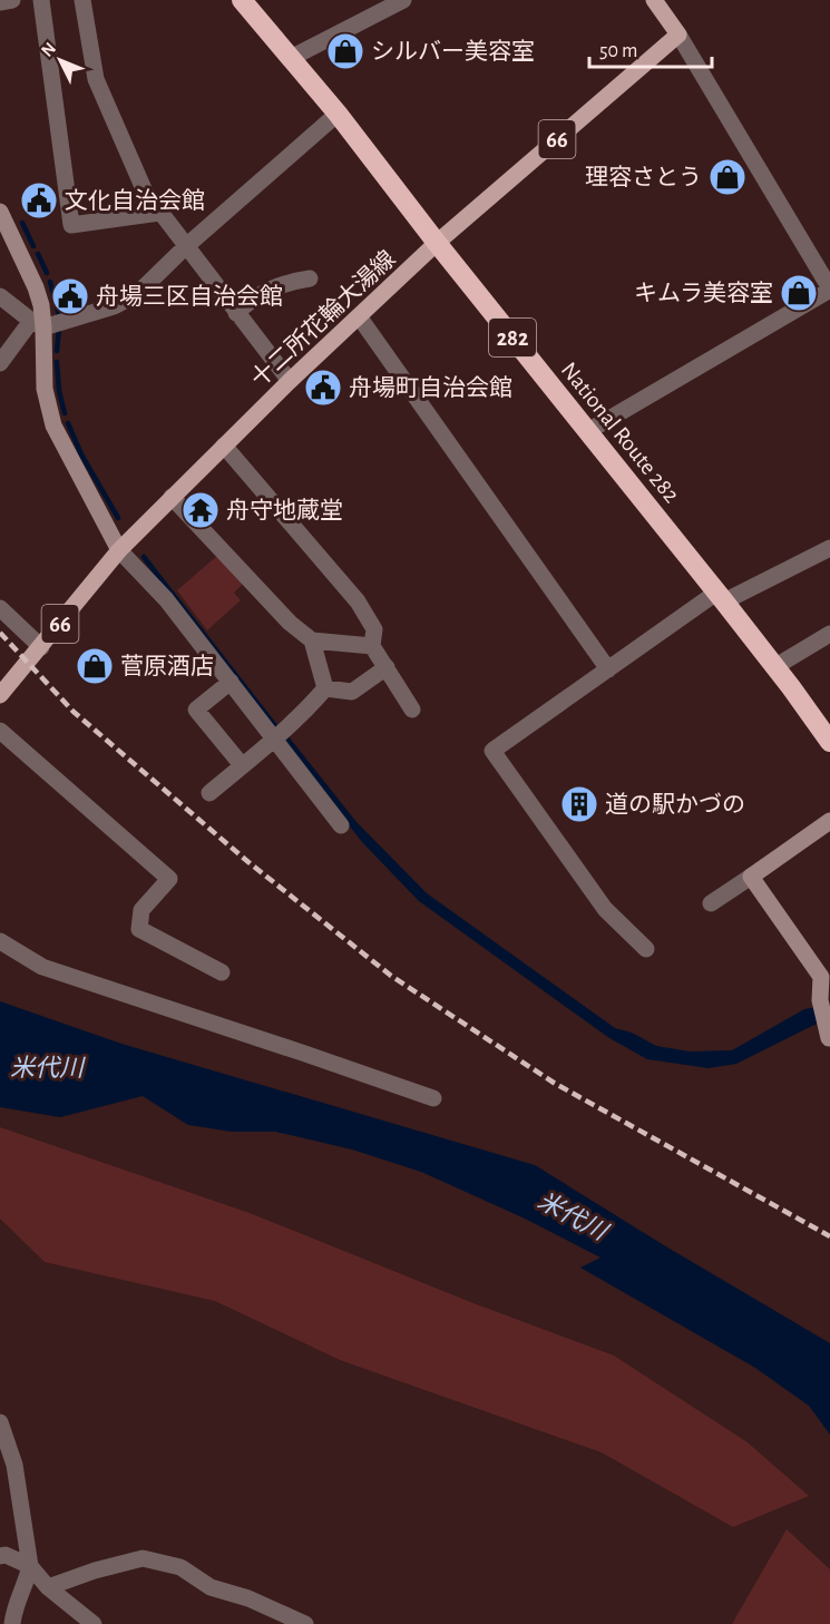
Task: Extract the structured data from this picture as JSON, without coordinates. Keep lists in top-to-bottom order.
{
  "streets": {
    "highway": ["282", "National Route 282"],
    "main road": ["66", "十二所花輪大湯線"]
  },
  "crossings": [
    ["十二所花輪大湯線", "National Route 282"]
  ],
  "water": ["米代川"],
  "places": {
    "shop": [
      "シルバー美容室",
      "理容さとう",
      "キムラ美容室",
      "菅原酒店"
    ],
    "public building": ["文化自治会館", "舟場三区自治会館", "舟場町自治会館"],
    "temple": ["舟守地蔵堂"],
    "building": ["道の駅かづの"]
  },
  "scale_bar": "50 m",
  "north": "top left"
}
